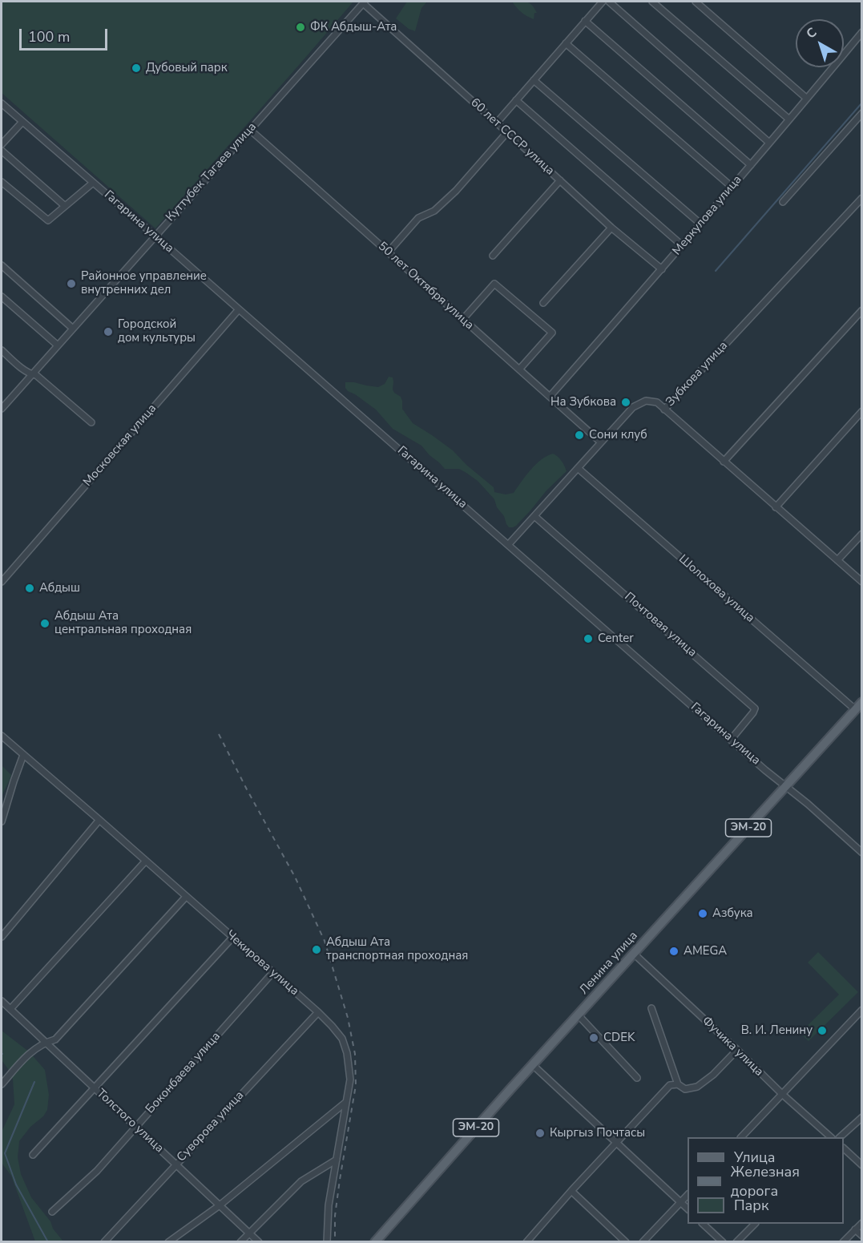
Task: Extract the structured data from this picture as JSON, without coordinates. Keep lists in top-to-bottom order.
{
  "streets": {
    "main road": ["ЭМ-20", "Ленина улица"],
    "street": [
      "60 лет СССР улица",
      "Куттубек Тагаев улица",
      "Меркулова улица",
      "Гагарина улица",
      "50 лет Октября улица",
      "Зубкова улица",
      "Московская улица",
      "Шолохова улица",
      "Почтовая улица",
      "Чекирова улица",
      "Фучика улица",
      "Боконбаева улица",
      "Толстого улица",
      "Суворова улица"
    ]
  },
  "crossings": [
    ["60 лет СССР улица", "Куттубек Тагаев улица"],
    ["60 лет СССР улица", "Меркулова улица"],
    ["Куттубек Тагаев улица", "Гагарина улица"],
    ["Куттубек Тагаев улица", "50 лет Октября улица"],
    ["Меркулова улица", "50 лет Октября улица"],
    ["Гагарина улица", "Зубкова улица"],
    ["Гагарина улица", "Московская улица"],
    ["Гагарина улица", "Почтовая улица"],
    ["Гагарина улица", "Ленина улица"],
    ["50 лет Октября улица", "Зубкова улица"],
    ["Зубкова улица", "Шолохова улица"],
    ["Зубкова улица", "Почтовая улица"],
    ["Шолохова улица", "Ленина улица"],
    ["Чекирова улица", "Боконбаева улица"],
    ["Чекирова улица", "Суворова улица"],
    ["Ленина улица", "Фучика улица"],
    ["Боконбаева улица", "Толстого улица"],
    ["Толстого улица", "Суворова улица"]
  ],
  "places": [
    "ФК Абдыш-Ата",
    "Дубовый парк",
    "Районное управление внутренних дел",
    "Городской дом культуры",
    "На Зубкова",
    "Сони клуб",
    "Абдыш",
    "Абдыш Ата центральная проходная",
    "Center",
    "Азбука",
    "Абдыш Ата транспортная проходная",
    "AMEGA",
    "В. И. Ленину",
    "CDEK",
    "Кыргыз Почтасы"
  ],
  "legend": ["Улица", "Железная дорога", "Парк"],
  "scale_bar": "100 m",
  "north": "top left"
}
